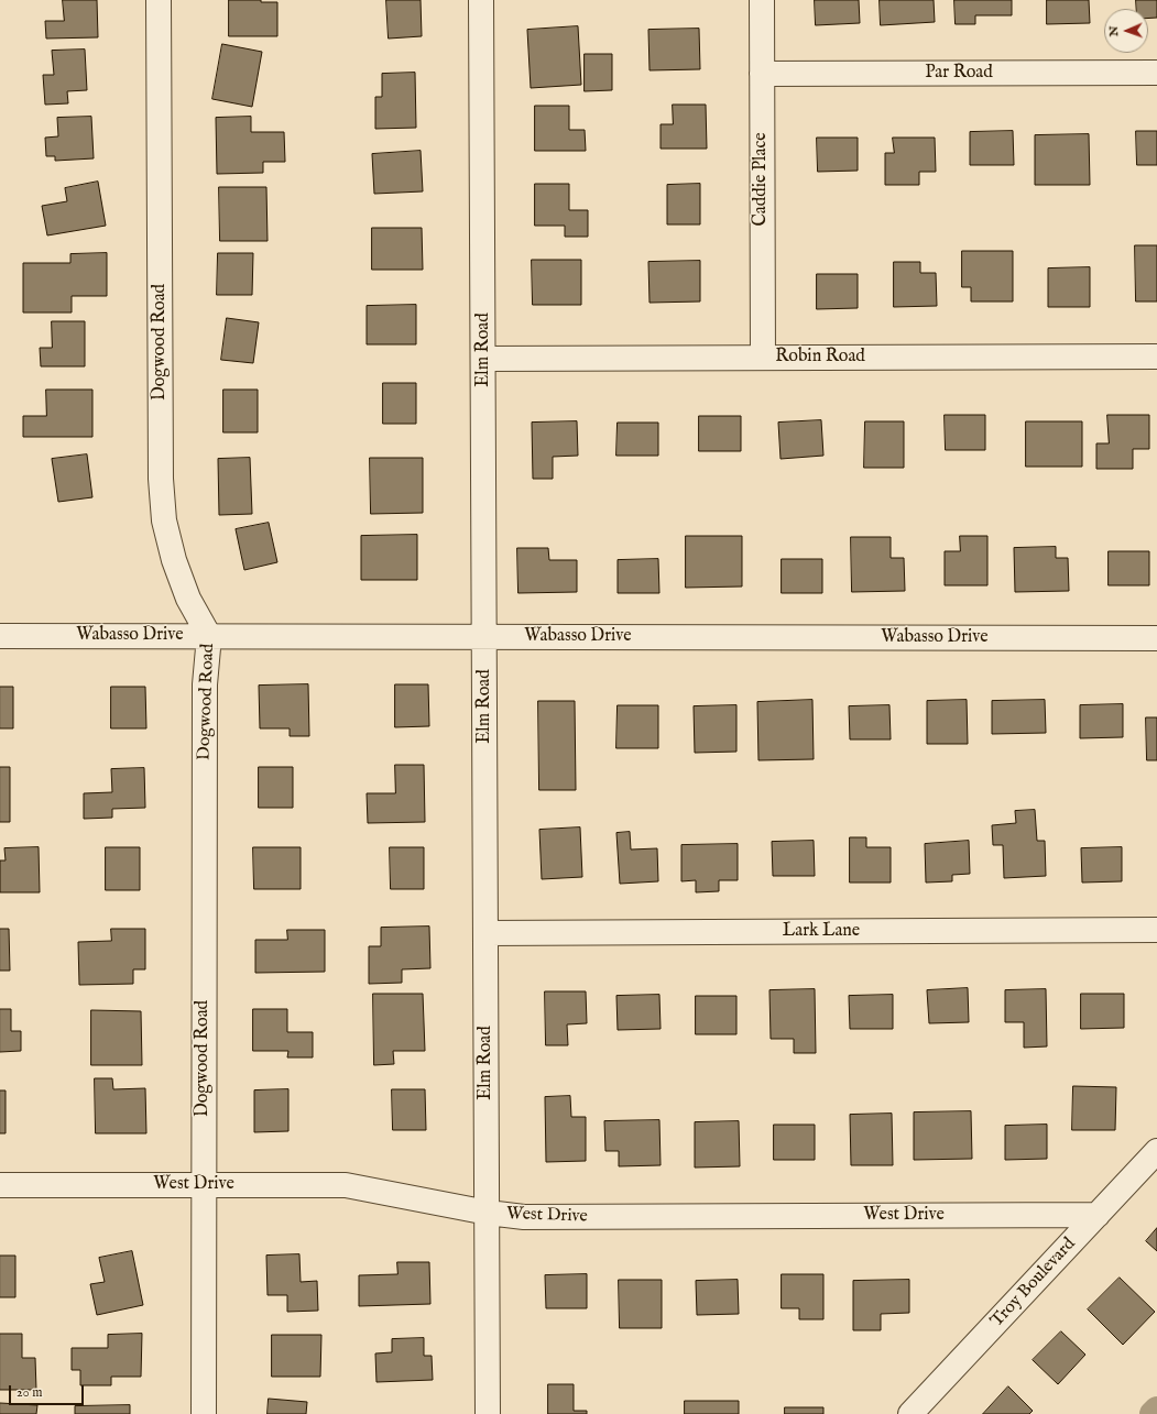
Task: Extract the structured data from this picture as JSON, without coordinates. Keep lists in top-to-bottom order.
{
  "streets": {
    "street": [
      "Par Road",
      "Caddie Place",
      "Dogwood Road",
      "Elm Road",
      "Robin Road",
      "Wabasso Drive",
      "Lark Lane",
      "West Drive",
      "Troy Boulevard"
    ]
  },
  "crossings": [
    ["Par Road", "Caddie Place"],
    ["Caddie Place", "Robin Road"],
    ["Dogwood Road", "Wabasso Drive"],
    ["Dogwood Road", "West Drive"],
    ["Elm Road", "Robin Road"],
    ["Elm Road", "Wabasso Drive"],
    ["Elm Road", "Lark Lane"],
    ["Elm Road", "West Drive"],
    ["West Drive", "Troy Boulevard"]
  ],
  "scale_bar": "20 m",
  "north": "left"
}
